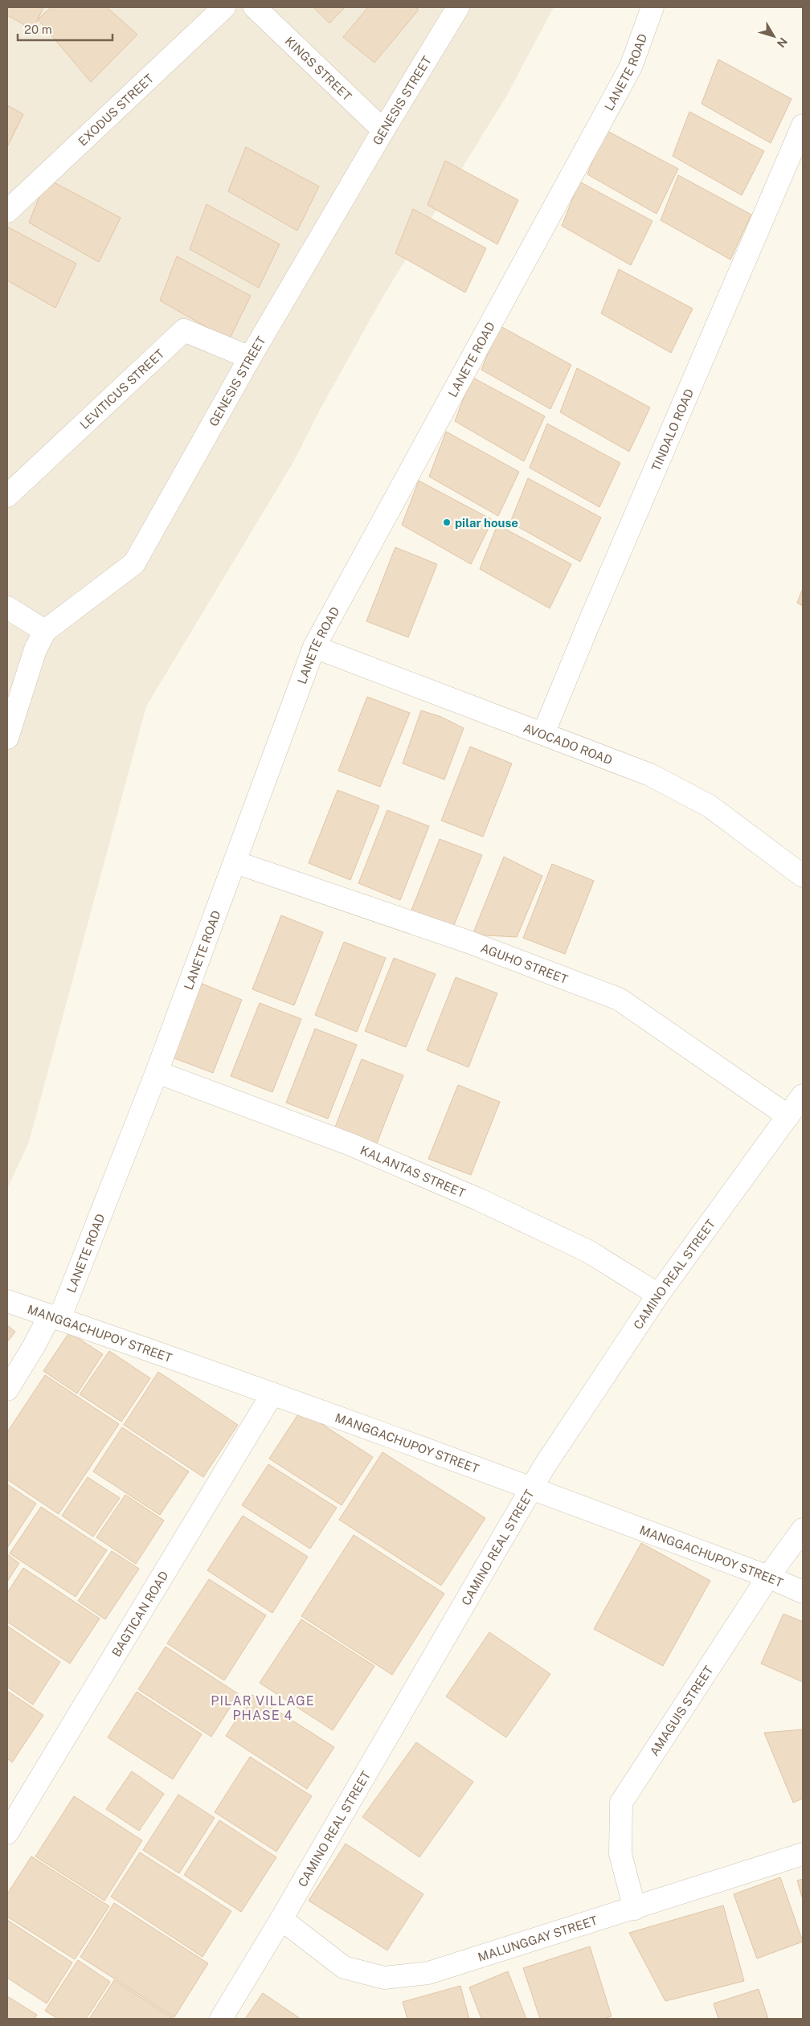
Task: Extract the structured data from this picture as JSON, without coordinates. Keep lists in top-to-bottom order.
{
  "streets": {
    "street": [
      "KINGS STREET",
      "LANETE ROAD",
      "GENESIS STREET",
      "EXODUS STREET",
      "LEVITICUS STREET",
      "TINDALO ROAD",
      "AVOCADO ROAD",
      "AGUHO STREET",
      "KALANTAS STREET",
      "CAMINO REAL STREET",
      "MANGGACHUPOY STREET",
      "BAGTICAN ROAD",
      "AMAGUIS STREET",
      "MALUNGGAY STREET"
    ]
  },
  "crossings": [
    ["KINGS STREET", "GENESIS STREET"],
    ["LANETE ROAD", "AVOCADO ROAD"],
    ["LANETE ROAD", "AGUHO STREET"],
    ["LANETE ROAD", "KALANTAS STREET"],
    ["LANETE ROAD", "MANGGACHUPOY STREET"],
    ["GENESIS STREET", "LEVITICUS STREET"],
    ["TINDALO ROAD", "AVOCADO ROAD"],
    ["AGUHO STREET", "CAMINO REAL STREET"],
    ["KALANTAS STREET", "CAMINO REAL STREET"],
    ["CAMINO REAL STREET", "MANGGACHUPOY STREET"],
    ["CAMINO REAL STREET", "MALUNGGAY STREET"],
    ["MANGGACHUPOY STREET", "BAGTICAN ROAD"],
    ["MANGGACHUPOY STREET", "AMAGUIS STREET"],
    ["AMAGUIS STREET", "MALUNGGAY STREET"]
  ],
  "districts": ["PILAR VILLAGE PHASE 4"],
  "places": ["pilar house"],
  "scale_bar": "20 m",
  "north": "bottom right"
}
